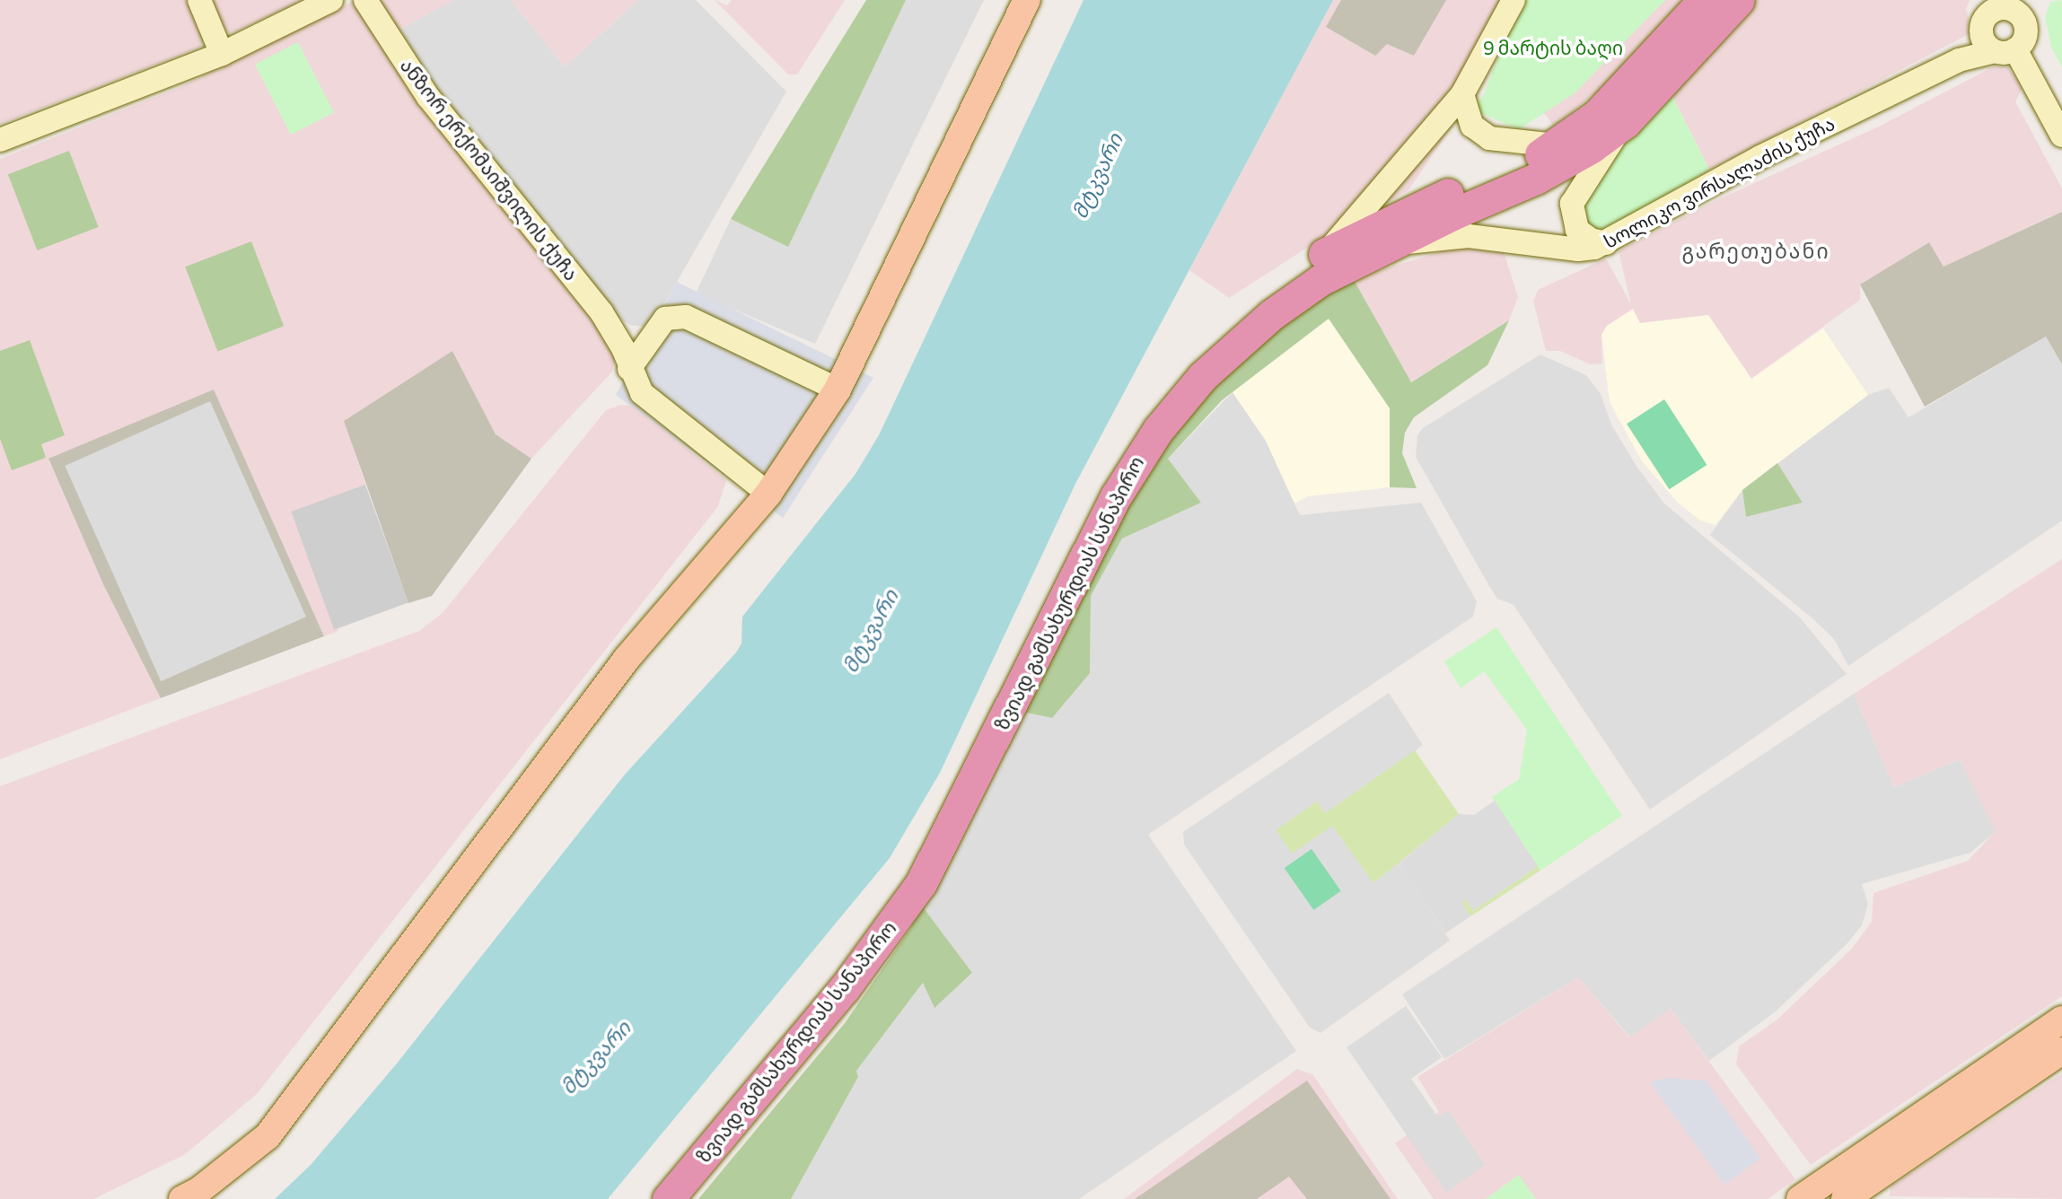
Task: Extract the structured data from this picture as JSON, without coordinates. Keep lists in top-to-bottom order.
{
  "streets": {
    "highway": ["ზვიად გამსახურდიას სანაპირო"],
    "street": ["ანზორ ერქომაიშვილის ქუჩა", "სოლიკო ვირსალაძის ქუჩა"]
  },
  "crossings": [
    ["სოლიკო ვირსალაძის ქუჩა", "ზვიად გამსახურდიას სანაპირო"]
  ],
  "districts": ["გარეთუბანი"],
  "water": ["მტკვარი"],
  "parks": ["9 მარტის ბაღი"]
}
